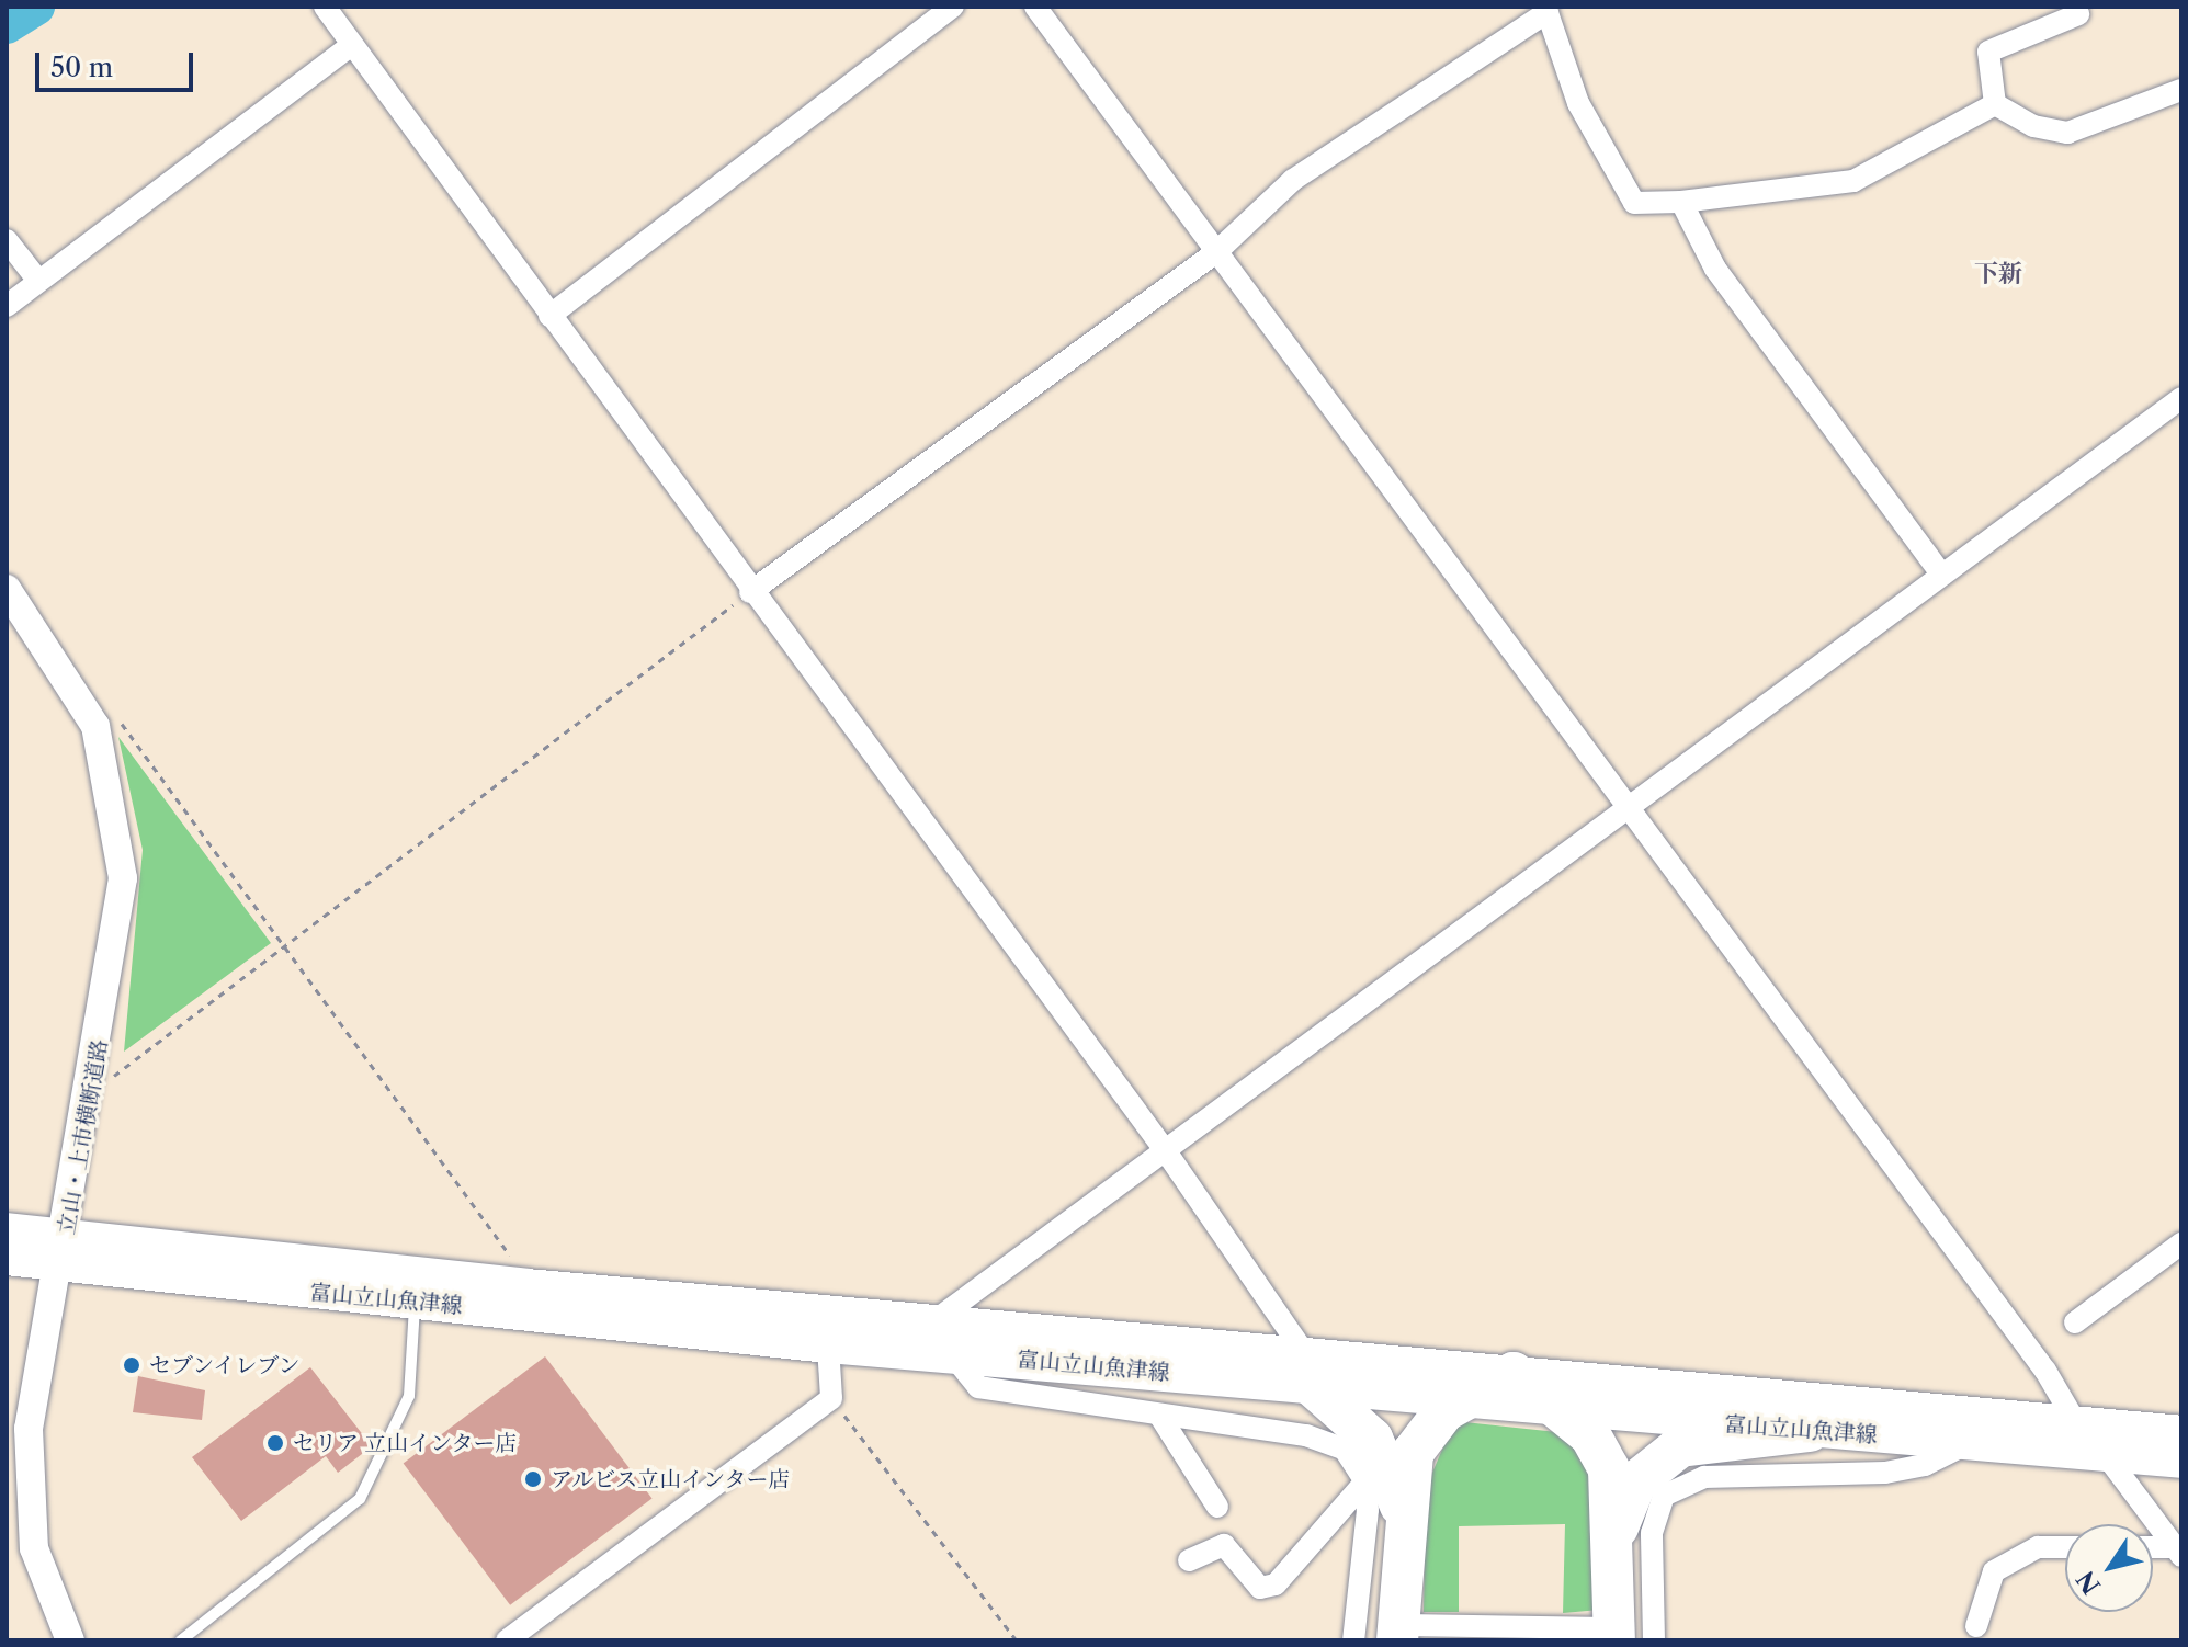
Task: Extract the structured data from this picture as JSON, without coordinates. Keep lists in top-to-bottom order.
{
  "streets": {
    "main road": ["富山立山魚津線"],
    "street": ["立山・上市横断道路"]
  },
  "crossings": [
    ["立山・上市横断道路", "富山立山魚津線"]
  ],
  "districts": ["下新"],
  "places": ["セブンイレブン", "セリア 立山インター店", "アルビス立山インター店"],
  "scale_bar": "50 m",
  "north": "bottom left"
}
